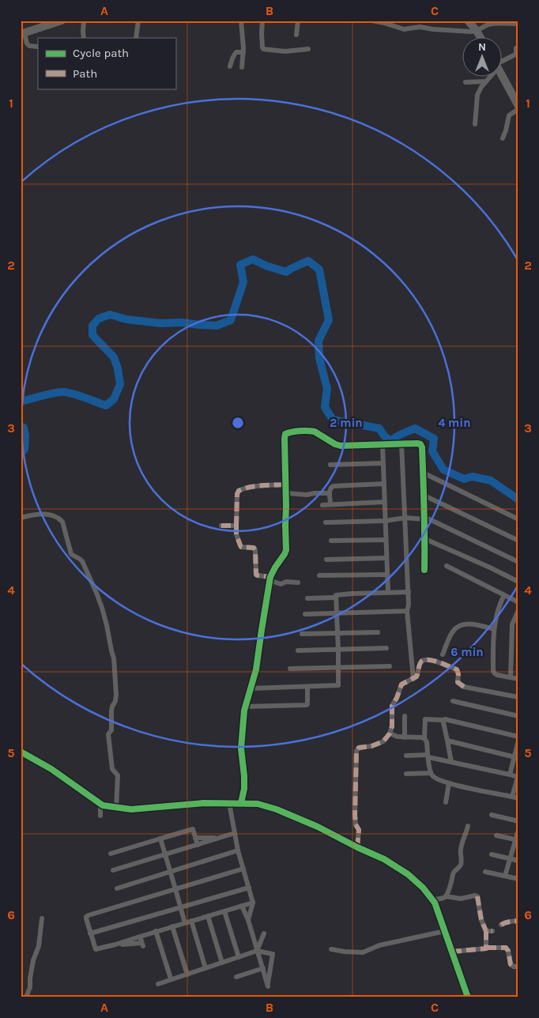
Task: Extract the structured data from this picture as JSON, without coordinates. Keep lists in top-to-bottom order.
{
  "legend": ["Cycle path", "Path"],
  "north": "top",
  "grid": {
    "columns": ["A", "B", "C"],
    "rows": [
      "1",
      "2",
      "3",
      "4",
      "5",
      "6"
    ]
  },
  "rings": ["2 min", "4 min", "6 min"]
}
